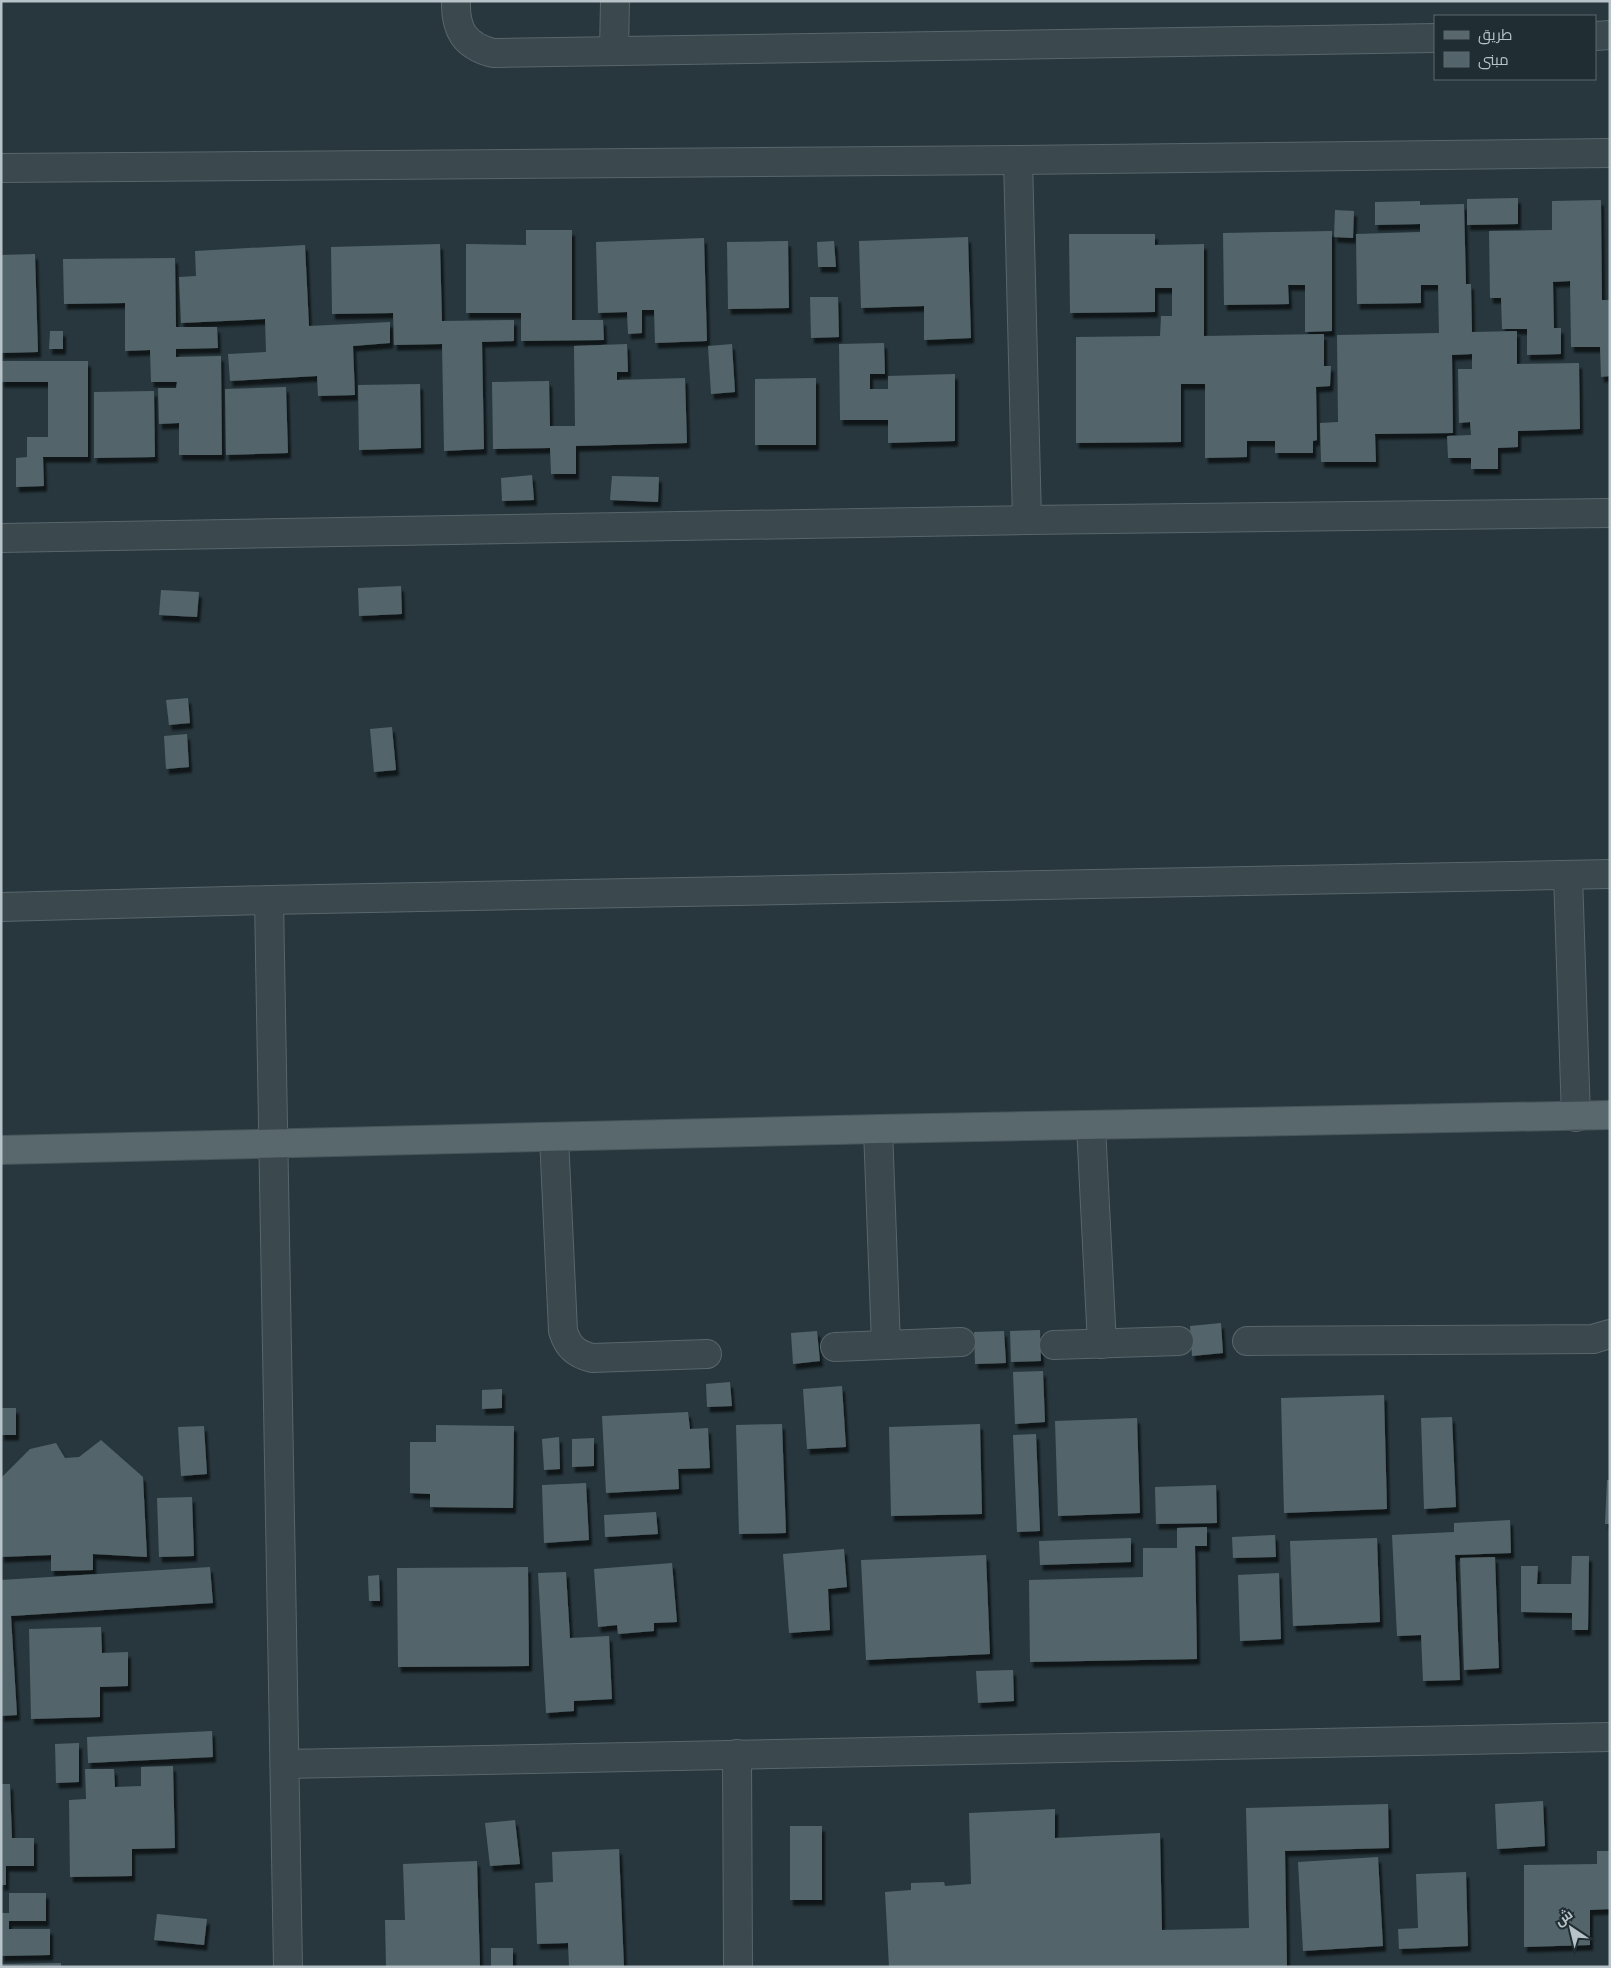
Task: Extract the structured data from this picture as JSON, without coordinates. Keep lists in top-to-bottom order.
{
  "legend": ["طريق", "مبنى"],
  "north": "top left"
}
